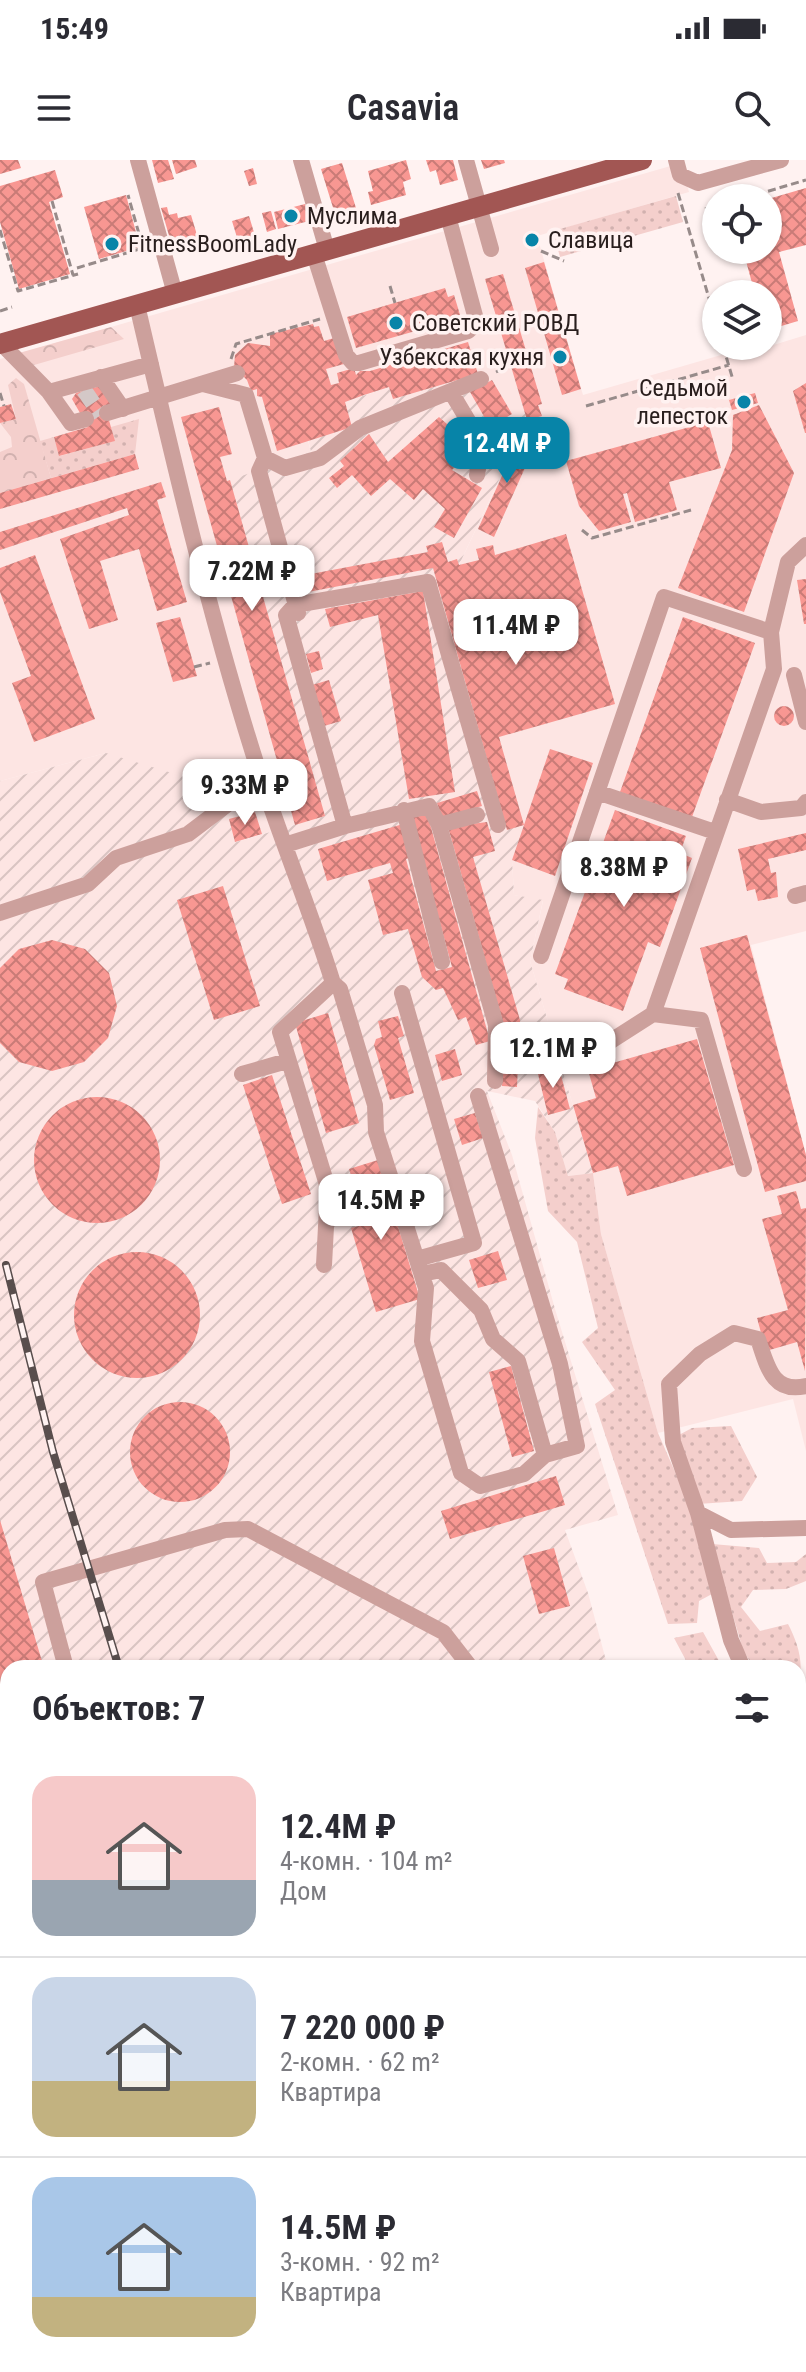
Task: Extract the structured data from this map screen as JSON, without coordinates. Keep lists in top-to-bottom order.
{
  "places": [
    "Муслима",
    "Славица",
    "FitnessBoomLady",
    "Советский РОВД",
    "Узбекская кухня",
    "Седьмой лепесток"
  ],
  "page": {
    "status": "15:49",
    "header": "Casavia",
    "price": [
      "12.4M ₽",
      "7.22M ₽",
      "11.4M ₽",
      "9.33M ₽",
      "8.38M ₽",
      "12.1M ₽",
      "14.5M ₽"
    ],
    "heading": "Объектов: 7",
    "list": [
      {
        "name": "12.4M ₽",
        "note": "4-комн. · 104 m² · Дом"
      },
      {
        "name": "7 220 000 ₽",
        "note": "2-комн. · 62 m² · Квартира"
      },
      {
        "name": "14.5M ₽",
        "note": "3-комн. · 92 m² · Квартира"
      }
    ]
  }
}
